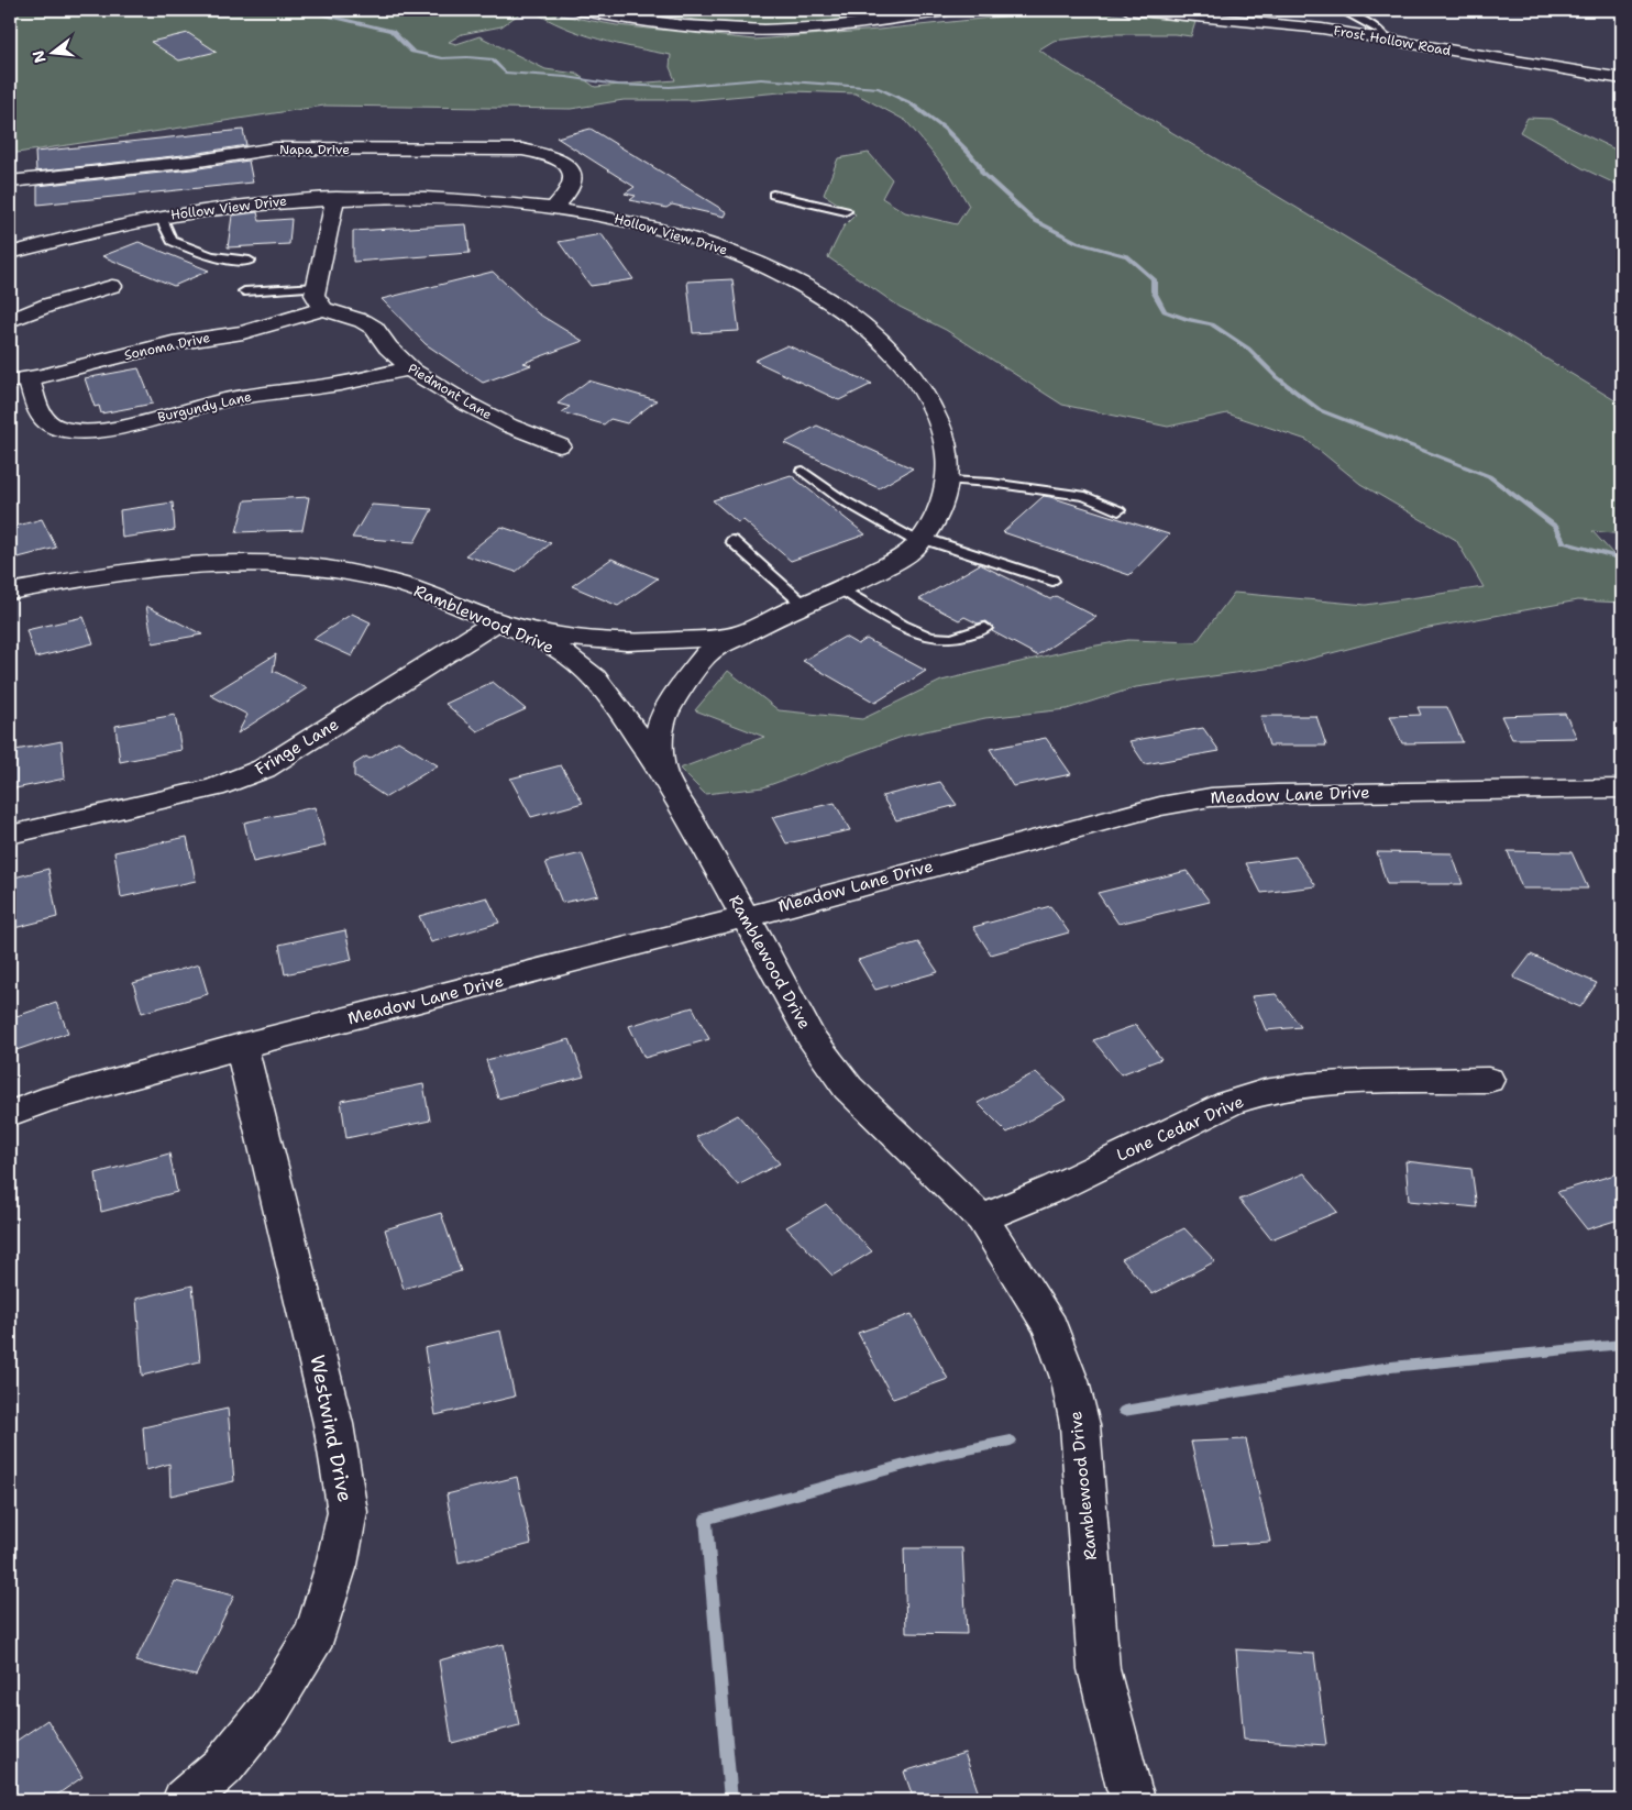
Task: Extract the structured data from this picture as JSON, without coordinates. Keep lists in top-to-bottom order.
{
  "streets": {
    "street": [
      "Frost Hollow Road",
      "Napa Drive",
      "Hollow View Drive",
      "Sonoma Drive",
      "Piedmont Lane",
      "Burgundy Lane",
      "Ramblewood Drive",
      "Fringe Lane",
      "Meadow Lane Drive",
      "Lone Cedar Drive",
      "Westwind Drive"
    ]
  },
  "crossings": [
    ["Napa Drive", "Hollow View Drive"],
    ["Hollow View Drive", "Ramblewood Drive"],
    ["Hollow View Drive", "Fringe Lane"],
    ["Sonoma Drive", "Piedmont Lane"],
    ["Sonoma Drive", "Burgundy Lane"],
    ["Piedmont Lane", "Burgundy Lane"],
    ["Ramblewood Drive", "Fringe Lane"],
    ["Ramblewood Drive", "Meadow Lane Drive"],
    ["Ramblewood Drive", "Lone Cedar Drive"],
    ["Meadow Lane Drive", "Westwind Drive"]
  ],
  "north": "left"
}
